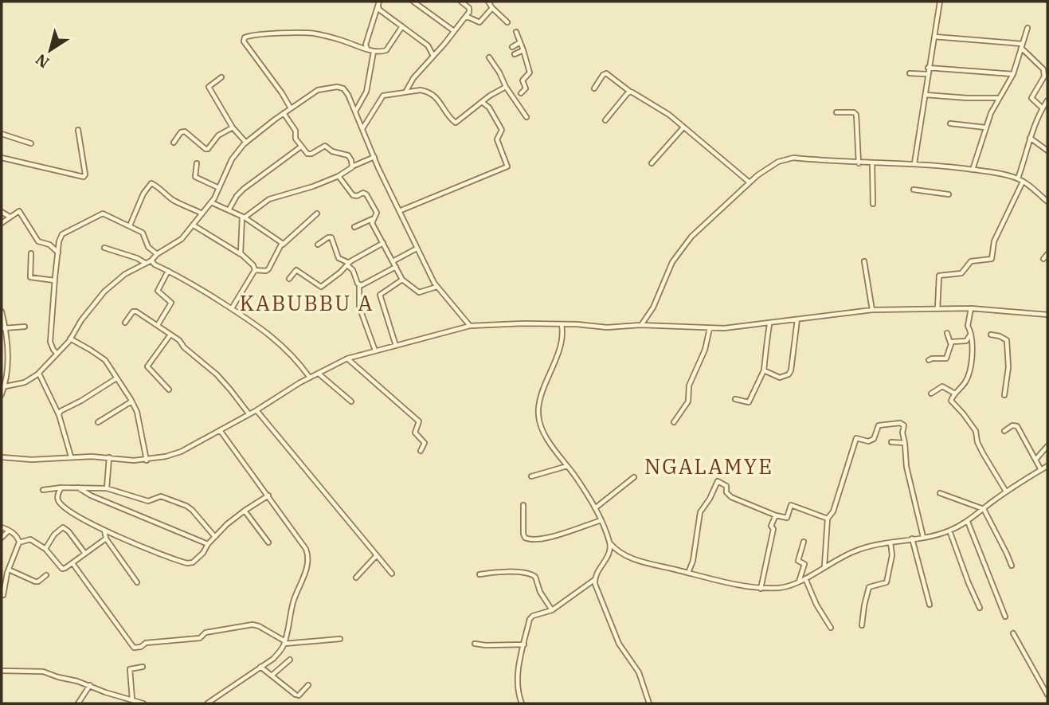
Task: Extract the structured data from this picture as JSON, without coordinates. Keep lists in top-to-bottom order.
{
  "districts": ["KABUBBU A", "NGALAMYE"],
  "north": "bottom left"
}
